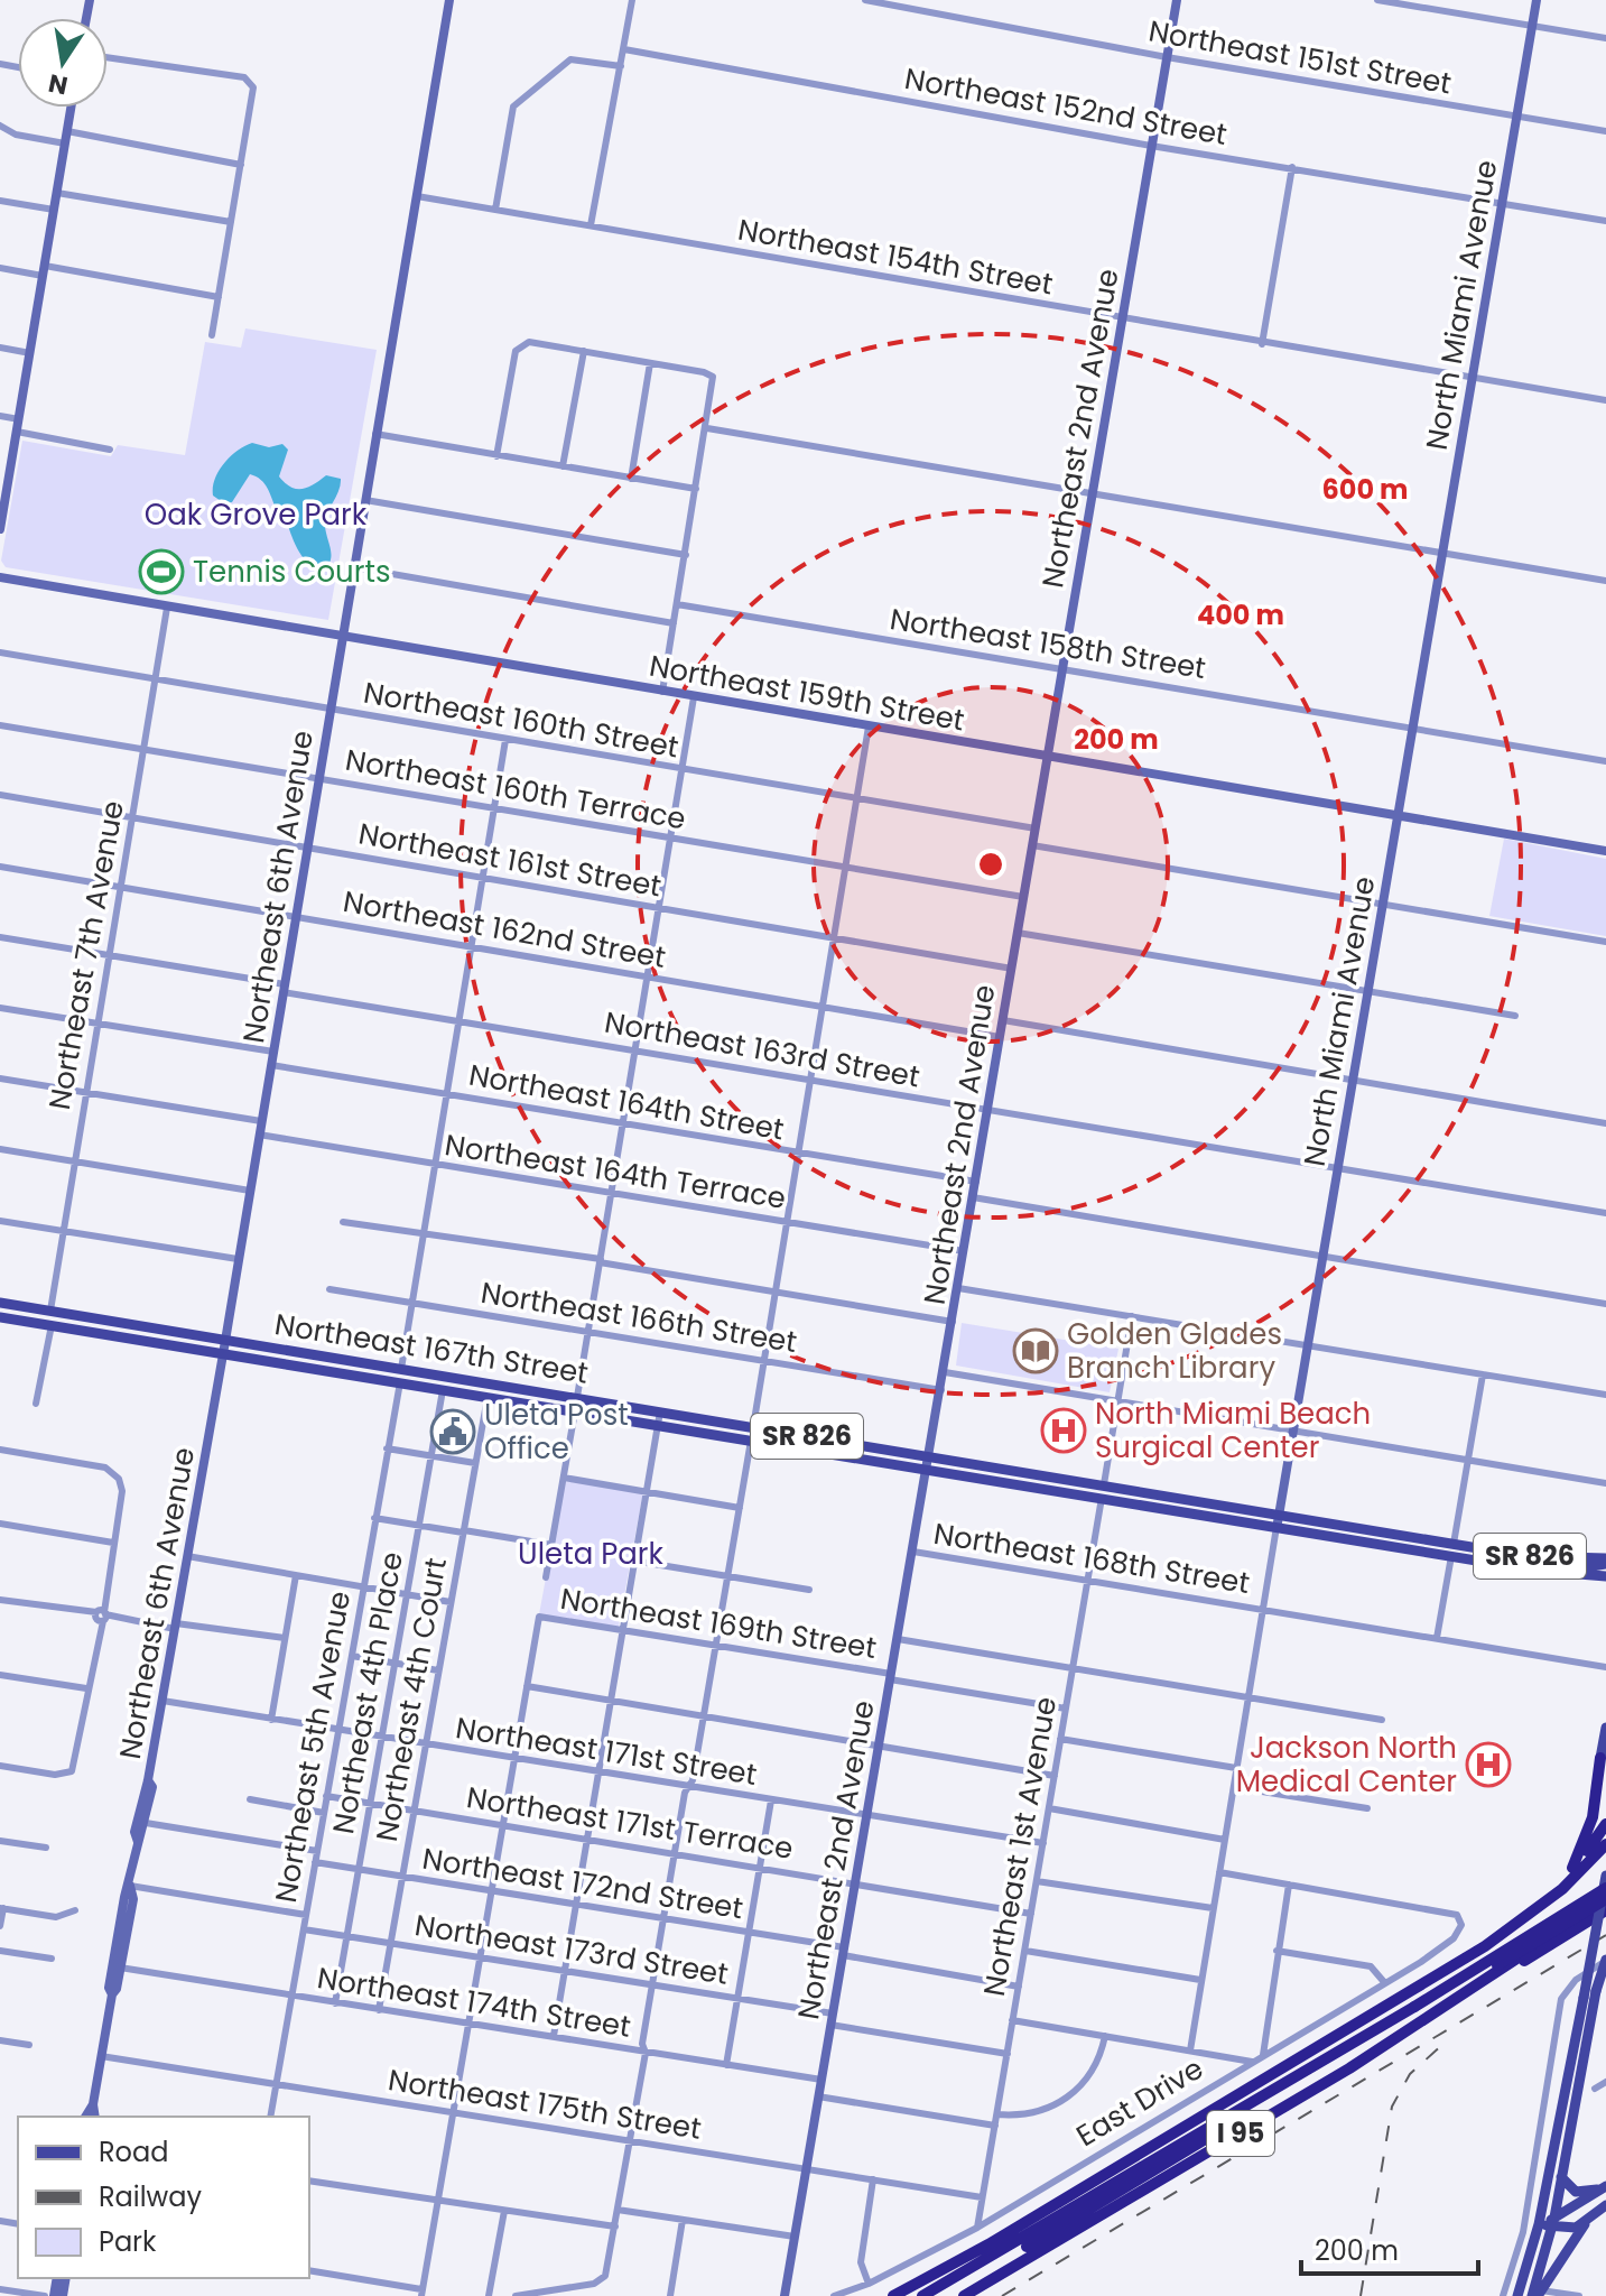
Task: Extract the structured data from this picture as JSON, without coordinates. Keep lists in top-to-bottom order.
{
  "streets": {
    "highway": ["I 95"],
    "main road": ["Northeast 167th Street", "SR 826"],
    "street": [
      "Northeast 151st Street",
      "Northeast 152nd Street",
      "Northeast 154th Street",
      "North Miami Avenue",
      "Northeast 2nd Avenue",
      "Northeast 158th Street",
      "Northeast 159th Street",
      "Northeast 160th Street",
      "Northeast 160th Terrace",
      "Northeast 161st Street",
      "Northeast 6th Avenue",
      "Northeast 162nd Street",
      "Northeast 7th Avenue",
      "Northeast 163rd Street",
      "Northeast 164th Street",
      "Northeast 164th Terrace",
      "Northeast 166th Street",
      "Northeast 168th Street",
      "Northeast 169th Street",
      "Northeast 4th Place",
      "Northeast 4th Court",
      "Northeast 5th Avenue",
      "Northeast 171st Street",
      "Northeast 171st Terrace",
      "Northeast 1st Avenue",
      "Northeast 172nd Street",
      "Northeast 173rd Street",
      "Northeast 174th Street",
      "East Drive",
      "Northeast 175th Street"
    ]
  },
  "crossings": [
    ["Northeast 151st Street", "North Miami Avenue"],
    ["Northeast 151st Street", "Northeast 2nd Avenue"],
    ["Northeast 152nd Street", "North Miami Avenue"],
    ["Northeast 152nd Street", "Northeast 2nd Avenue"],
    ["Northeast 154th Street", "North Miami Avenue"],
    ["Northeast 154th Street", "Northeast 2nd Avenue"],
    ["Northeast 154th Street", "Northeast 6th Avenue"],
    ["North Miami Avenue", "Northeast 158th Street"],
    ["North Miami Avenue", "Northeast 159th Street"],
    ["North Miami Avenue", "Northeast 163rd Street"],
    ["North Miami Avenue", "Northeast 167th Street"],
    ["North Miami Avenue", "SR 826"],
    ["North Miami Avenue", "Northeast 168th Street"],
    ["North Miami Avenue", "Northeast 169th Street"],
    ["Northeast 2nd Avenue", "Northeast 158th Street"],
    ["Northeast 2nd Avenue", "Northeast 159th Street"],
    ["Northeast 2nd Avenue", "Northeast 160th Street"],
    ["Northeast 2nd Avenue", "Northeast 160th Terrace"],
    ["Northeast 2nd Avenue", "Northeast 161st Street"],
    ["Northeast 2nd Avenue", "Northeast 162nd Street"],
    ["Northeast 2nd Avenue", "Northeast 163rd Street"],
    ["Northeast 2nd Avenue", "Northeast 164th Street"],
    ["Northeast 2nd Avenue", "Northeast 164th Terrace"],
    ["Northeast 2nd Avenue", "Northeast 166th Street"],
    ["Northeast 2nd Avenue", "Northeast 167th Street"],
    ["Northeast 2nd Avenue", "Northeast 168th Street"],
    ["Northeast 2nd Avenue", "Northeast 169th Street"],
    ["Northeast 2nd Avenue", "Northeast 171st Street"],
    ["Northeast 2nd Avenue", "Northeast 171st Terrace"],
    ["Northeast 2nd Avenue", "Northeast 172nd Street"],
    ["Northeast 2nd Avenue", "Northeast 173rd Street"],
    ["Northeast 2nd Avenue", "Northeast 174th Street"],
    ["Northeast 2nd Avenue", "Northeast 175th Street"],
    ["Northeast 159th Street", "Northeast 6th Avenue"],
    ["Northeast 159th Street", "Northeast 7th Avenue"],
    ["Northeast 160th Street", "Northeast 6th Avenue"],
    ["Northeast 160th Street", "Northeast 7th Avenue"],
    ["Northeast 160th Terrace", "Northeast 6th Avenue"],
    ["Northeast 160th Terrace", "Northeast 7th Avenue"],
    ["Northeast 161st Street", "Northeast 6th Avenue"],
    ["Northeast 161st Street", "Northeast 7th Avenue"],
    ["Northeast 6th Avenue", "Northeast 162nd Street"],
    ["Northeast 6th Avenue", "Northeast 163rd Street"],
    ["Northeast 6th Avenue", "Northeast 164th Street"],
    ["Northeast 6th Avenue", "Northeast 164th Terrace"],
    ["Northeast 6th Avenue", "Northeast 167th Street"],
    ["Northeast 6th Avenue", "Northeast 171st Street"],
    ["Northeast 6th Avenue", "Northeast 174th Street"],
    ["Northeast 6th Avenue", "Northeast 175th Street"],
    ["Northeast 162nd Street", "Northeast 7th Avenue"],
    ["Northeast 7th Avenue", "Northeast 163rd Street"],
    ["Northeast 7th Avenue", "Northeast 167th Street"],
    ["Northeast 167th Street", "SR 826"],
    ["Northeast 167th Street", "Northeast 4th Place"],
    ["Northeast 167th Street", "Northeast 4th Court"],
    ["Northeast 167th Street", "Northeast 5th Avenue"],
    ["Northeast 167th Street", "Northeast 1st Avenue"],
    ["Northeast 168th Street", "Northeast 1st Avenue"],
    ["Northeast 169th Street", "Northeast 1st Avenue"],
    ["Northeast 4th Place", "Northeast 171st Street"],
    ["Northeast 4th Place", "Northeast 171st Terrace"],
    ["Northeast 4th Place", "Northeast 172nd Street"],
    ["Northeast 4th Place", "Northeast 173rd Street"],
    ["Northeast 4th Place", "Northeast 174th Street"],
    ["Northeast 4th Court", "Northeast 171st Street"],
    ["Northeast 4th Court", "Northeast 171st Terrace"],
    ["Northeast 4th Court", "Northeast 172nd Street"],
    ["Northeast 4th Court", "Northeast 173rd Street"],
    ["Northeast 4th Court", "Northeast 174th Street"],
    ["Northeast 5th Avenue", "Northeast 171st Street"],
    ["Northeast 5th Avenue", "Northeast 171st Terrace"],
    ["Northeast 5th Avenue", "Northeast 172nd Street"],
    ["Northeast 5th Avenue", "Northeast 173rd Street"],
    ["Northeast 5th Avenue", "Northeast 174th Street"],
    ["Northeast 5th Avenue", "Northeast 175th Street"],
    ["Northeast 171st Street", "Northeast 1st Avenue"],
    ["Northeast 171st Terrace", "Northeast 1st Avenue"],
    ["Northeast 1st Avenue", "Northeast 172nd Street"],
    ["Northeast 1st Avenue", "Northeast 173rd Street"],
    ["Northeast 1st Avenue", "East Drive"],
    ["Northeast 1st Avenue", "Northeast 175th Street"]
  ],
  "parks": ["Oak Grove Park", "Uleta Park"],
  "places": {
    "sports": ["Tennis Courts"],
    "library": ["Golden Glades Branch Library"],
    "hospital": ["North Miami Beach Surgical Center", "Jackson North Medical Center"],
    "public building": ["Uleta Post Office"]
  },
  "legend": ["Road", "Railway", "Park"],
  "scale_bar": "200 m",
  "north": "bottom",
  "rings": ["600 m", "400 m", "200 m"]
}
